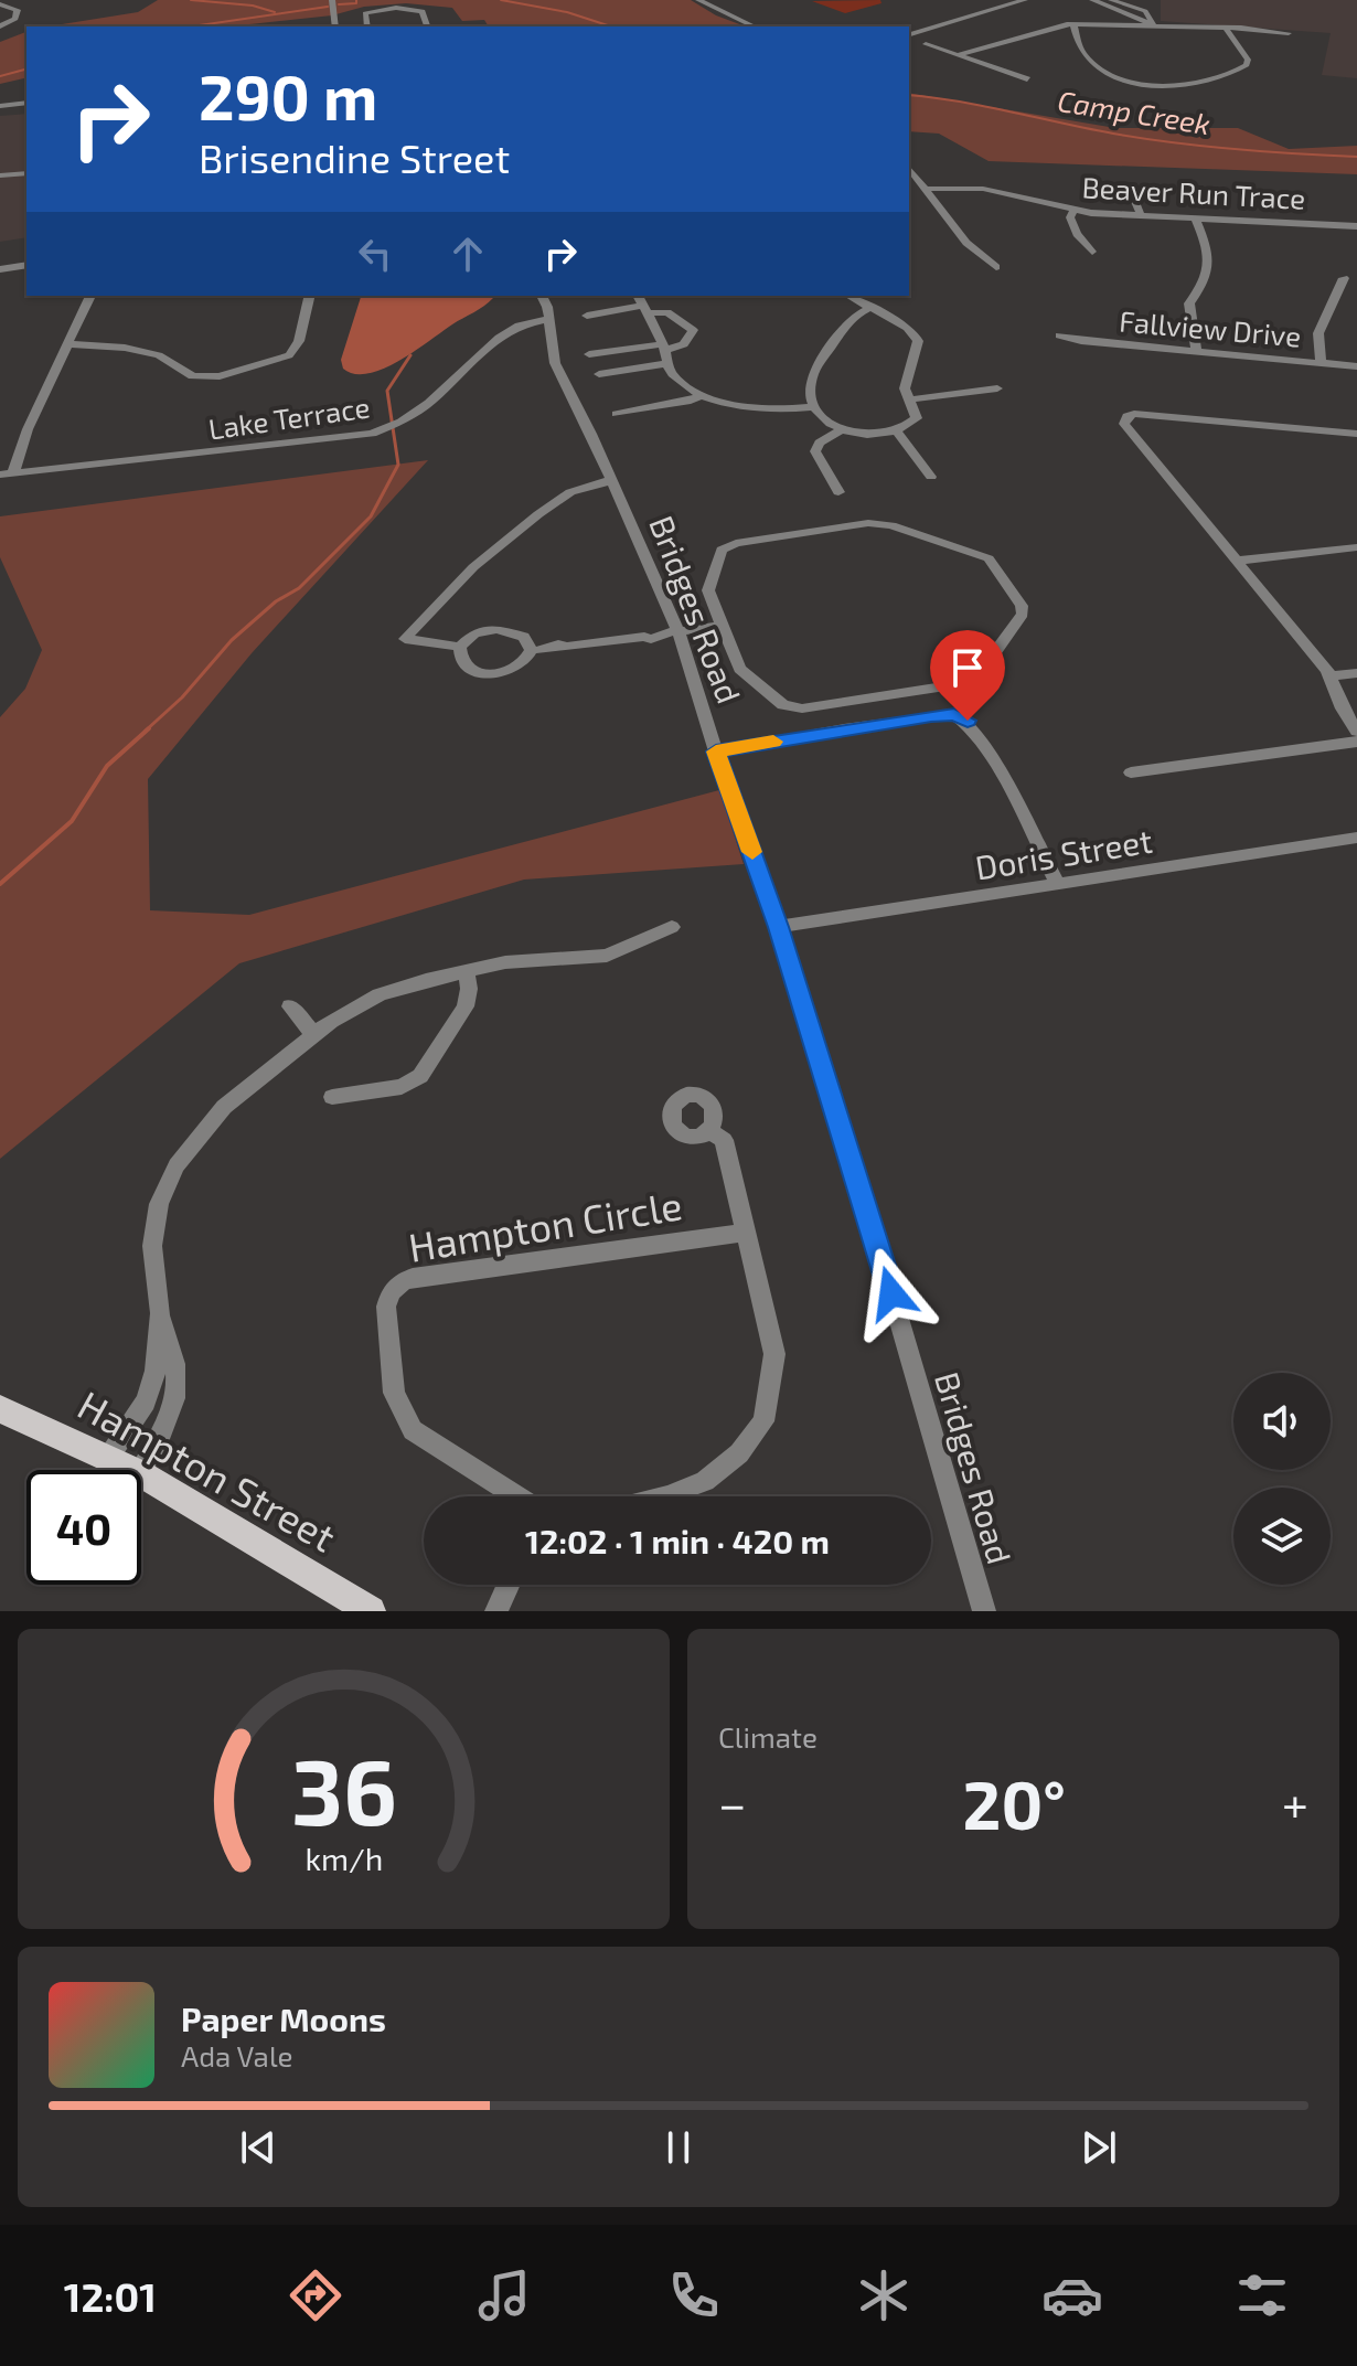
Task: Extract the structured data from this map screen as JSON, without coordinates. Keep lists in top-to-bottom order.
{
  "streets": {
    "main road": ["Hampton Street"],
    "street": [
      "Beaver Run Trace",
      "Fallview Drive",
      "Lake Terrace",
      "Bridges Road",
      "Doris Street",
      "Hampton Circle"
    ]
  },
  "crossings": [
    ["Lake Terrace", "Bridges Road"],
    ["Bridges Road", "Doris Street"]
  ],
  "water": ["Camp Creek"],
  "page": {
    "turn": ["290 m", "Brisendine Street"],
    "limit": "40",
    "trip": "12:02 · 1 min · 420 m",
    "tile": "Climate",
    "heat": ["−", "20°", "+"],
    "song": ["Paper Moons", "Ada Vale"],
    "tabs": "12:01",
    "gauge": ["36", "km/h"]
  }
}
